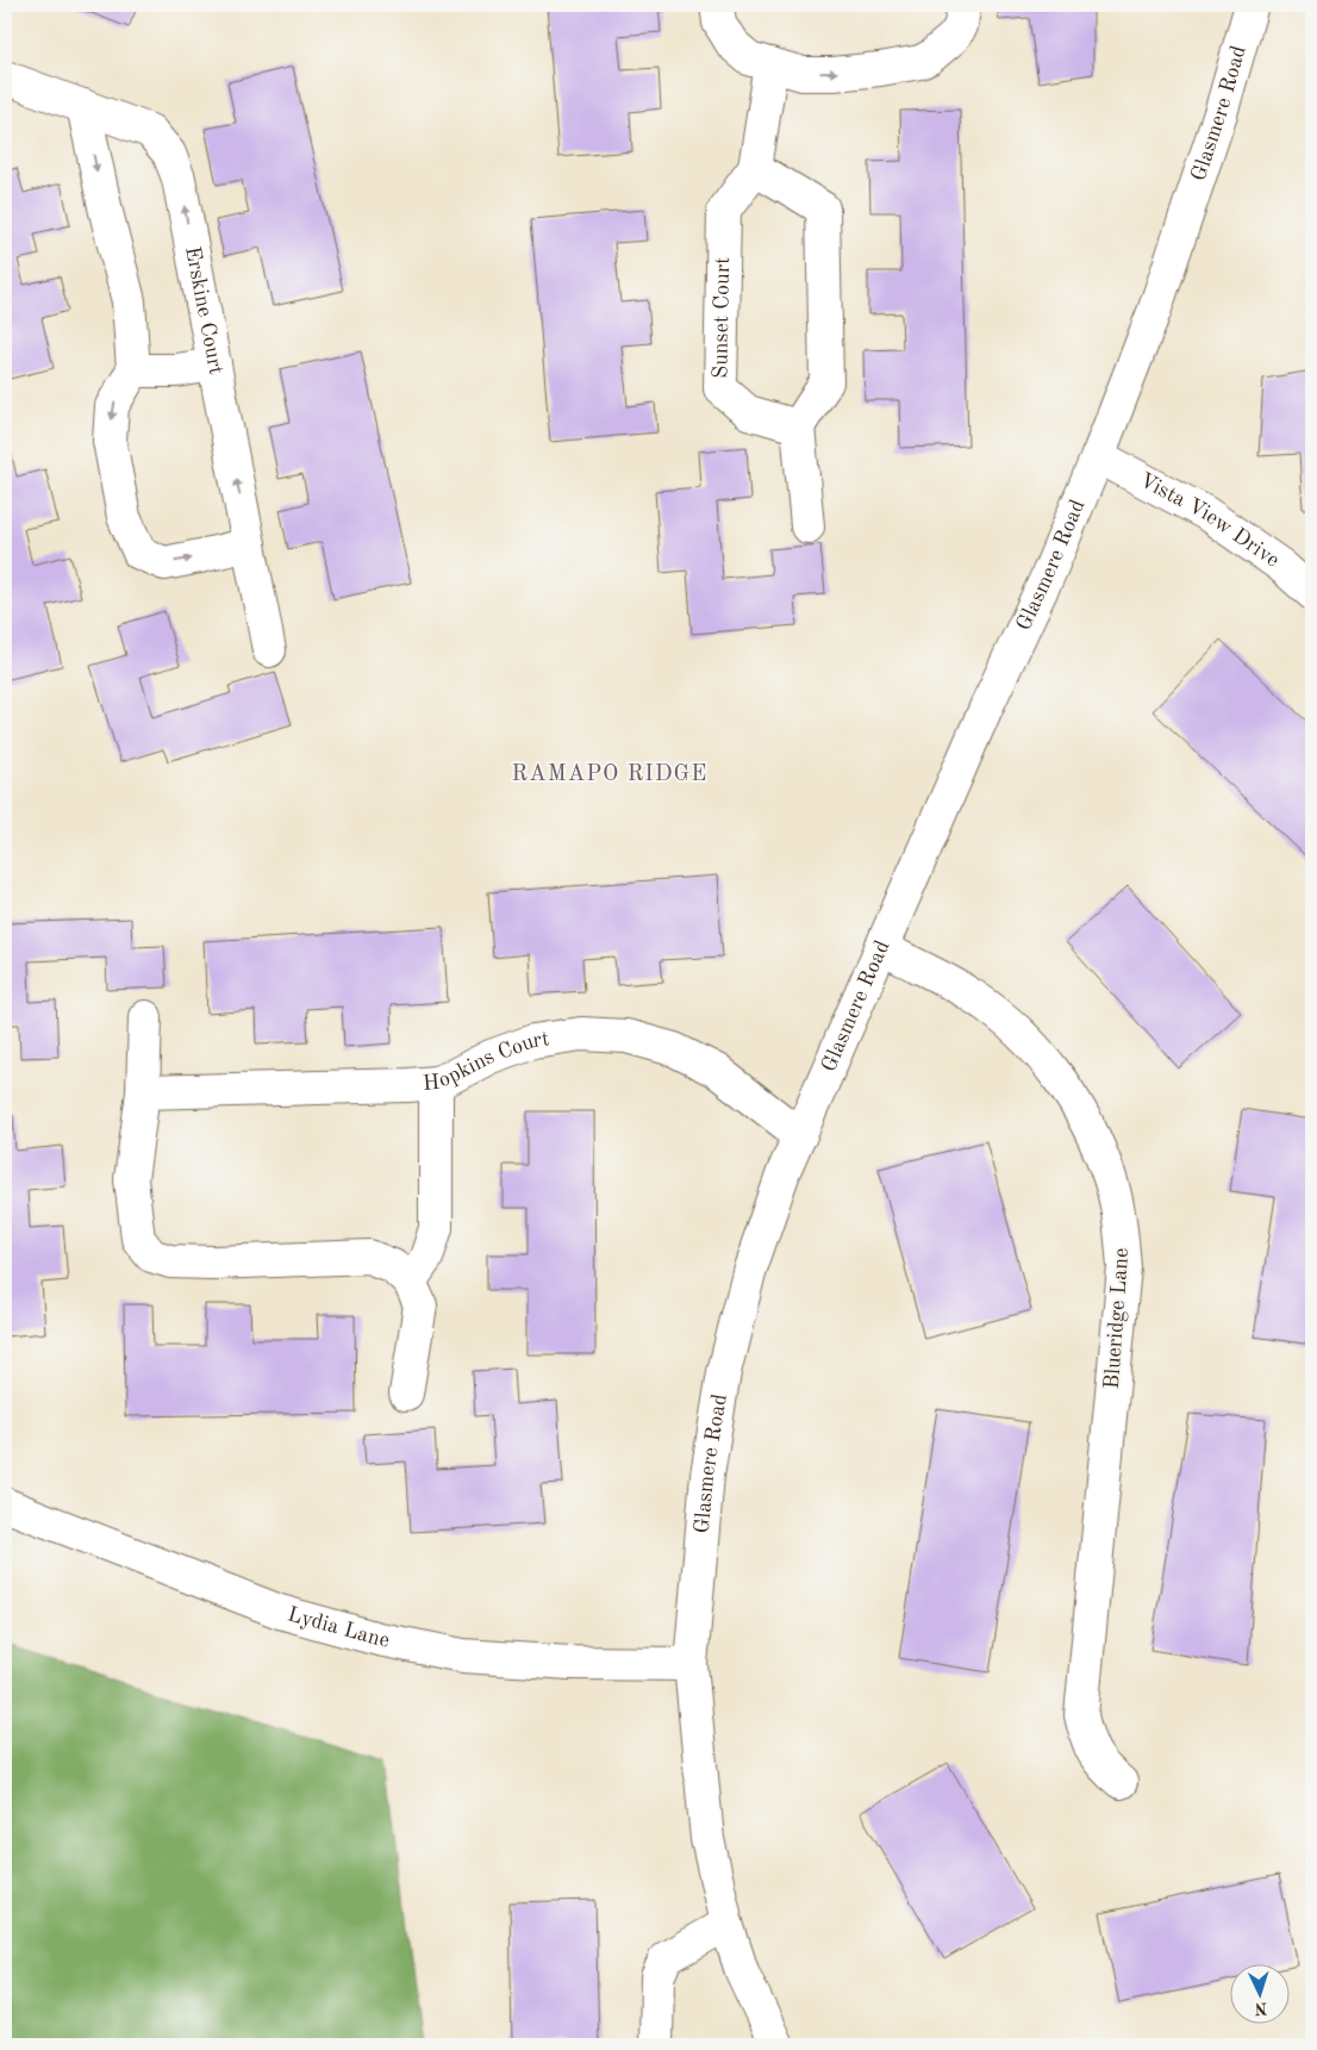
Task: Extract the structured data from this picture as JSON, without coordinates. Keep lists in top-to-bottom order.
{
  "streets": {
    "street": [
      "Glasmere Road",
      "Erskine Court",
      "Sunset Court",
      "Vista View Drive",
      "Hopkins Court",
      "Blueridge Lane",
      "Lydia Lane"
    ]
  },
  "crossings": [
    ["Glasmere Road", "Vista View Drive"],
    ["Glasmere Road", "Hopkins Court"],
    ["Glasmere Road", "Blueridge Lane"],
    ["Glasmere Road", "Lydia Lane"]
  ],
  "districts": ["RAMAPO RIDGE"],
  "north": "bottom"
}
